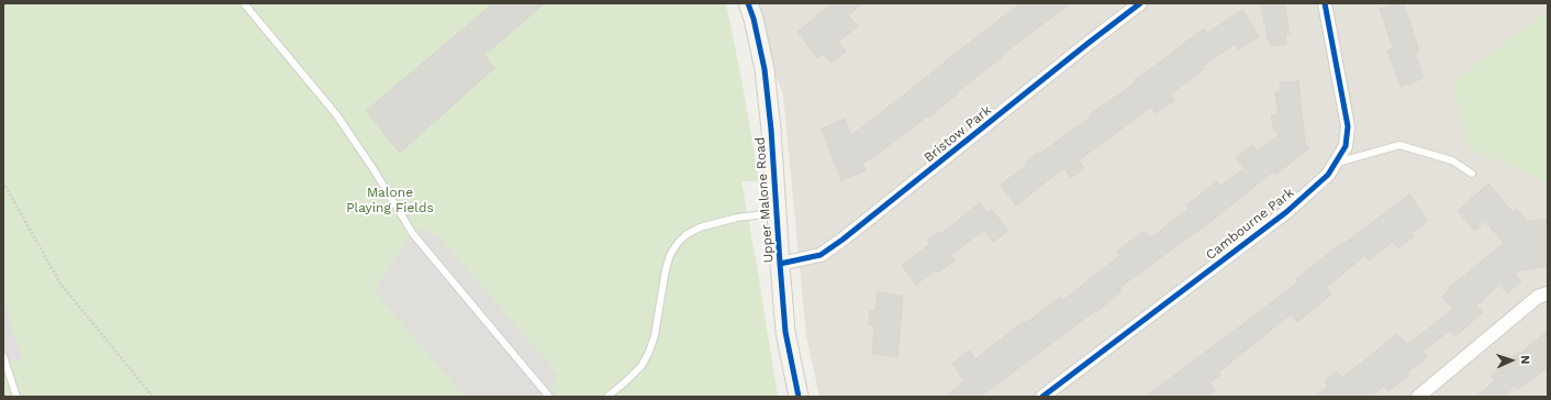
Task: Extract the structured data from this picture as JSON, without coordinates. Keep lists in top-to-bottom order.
{
  "streets": {
    "main road": ["Upper Malone Road"],
    "street": ["Bristow Park", "Cambourne Park"]
  },
  "crossings": [
    ["Bristow Park", "Upper Malone Road"]
  ],
  "parks": ["Malone Playing Fields"],
  "north": "right"
}
